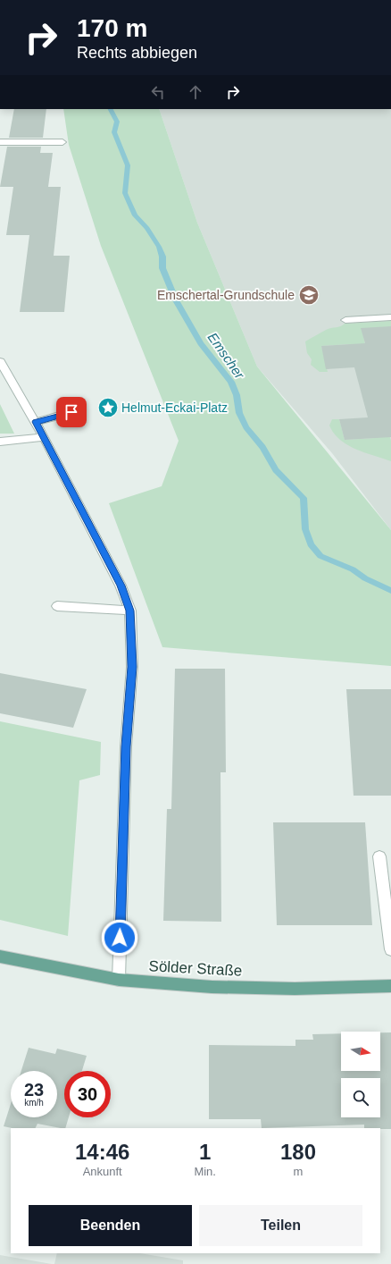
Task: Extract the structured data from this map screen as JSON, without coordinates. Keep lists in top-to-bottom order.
{
  "streets": {
    "main road": ["Sölder Straße"]
  },
  "water": ["Emscher"],
  "places": {
    "school or university": ["Emschertal-Grundschule"],
    "place": ["Helmut-Eckai-Platz"]
  },
  "north": "right",
  "page": {
    "turn": ["170 m", "Rechts abbiegen"],
    "speed": "23 km/h",
    "limit": "30",
    "eta": [
      "14:46",
      "Ankunft",
      "1",
      "Min.",
      "180",
      "m"
    ],
    "buttons": ["Beenden", "Teilen"]
  }
}
